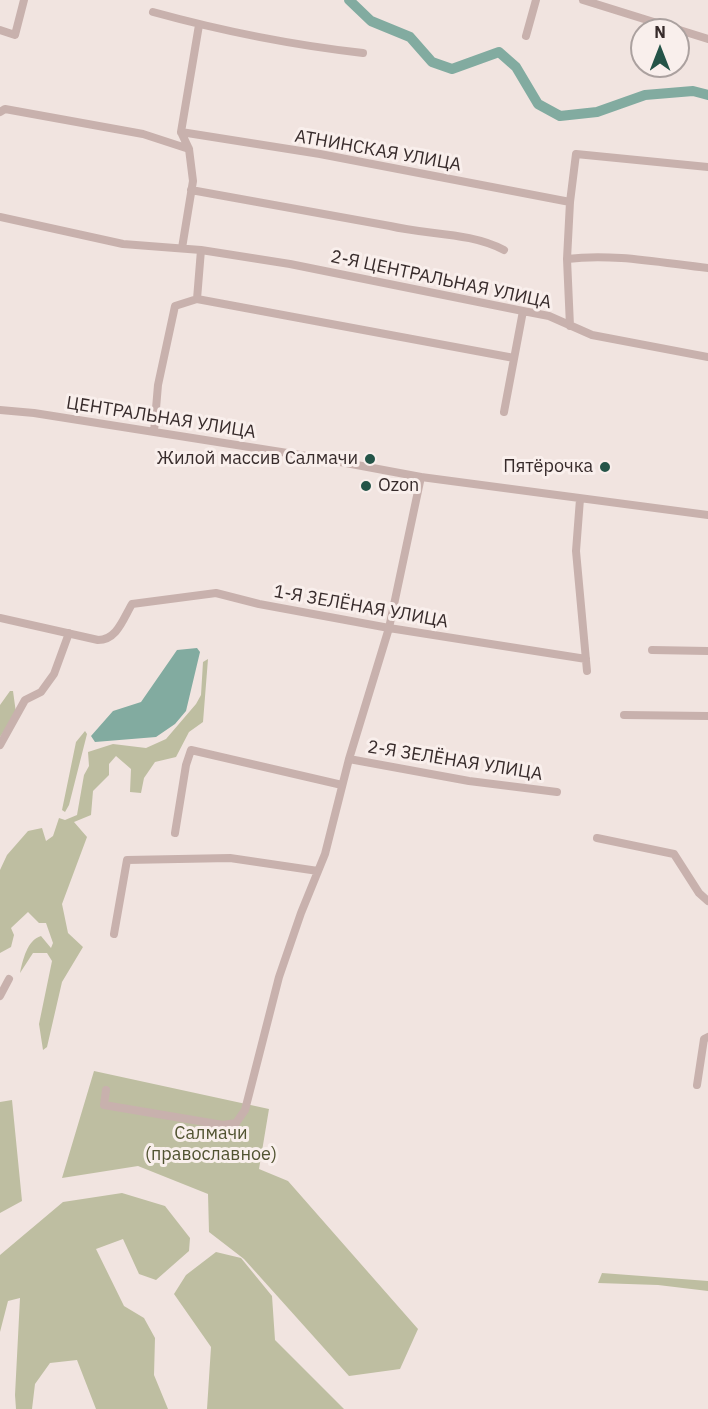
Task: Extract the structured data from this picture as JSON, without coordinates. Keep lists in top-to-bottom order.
{
  "streets": {
    "street": [
      "АТНИНСКАЯ УЛИЦА",
      "2-Я ЦЕНТРАЛЬНАЯ УЛИЦА",
      "ЦЕНТРАЛЬНАЯ УЛИЦА",
      "1-Я ЗЕЛЁНАЯ УЛИЦА",
      "2-Я ЗЕЛЁНАЯ УЛИЦА"
    ]
  },
  "parks": ["Салмачи (православное)"],
  "places": ["Жилой массив Салмачи", "Пятёрочка", "Ozon"],
  "north": "top"
}
